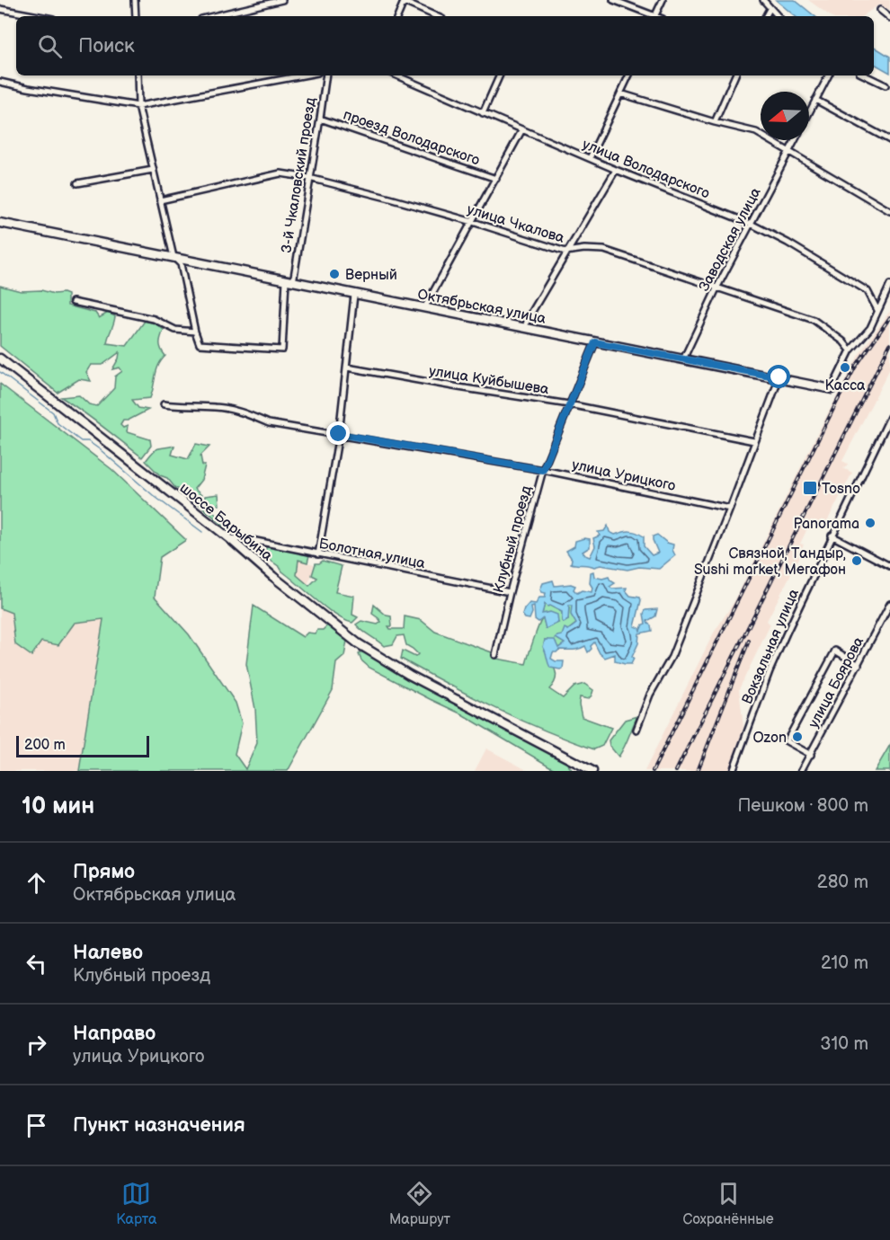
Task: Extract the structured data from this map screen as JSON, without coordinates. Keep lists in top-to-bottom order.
{
  "streets": {
    "street": [
      "проезд Володарского",
      "улица Володарского",
      "3-й Чкаловский проезд",
      "улица Чкалова",
      "Заводская улица",
      "Октябрьская улица",
      "улица Куйбышева",
      "улица Урицкого",
      "шоссе Барыбина",
      "Клубный проезд",
      "Болотная улица",
      "Вокзальная улица",
      "улица Боярова"
    ]
  },
  "crossings": [
    ["проезд Володарского", "3-й Чкаловский проезд"],
    ["улица Володарского", "Заводская улица"],
    ["3-й Чкаловский проезд", "улица Чкалова"],
    ["3-й Чкаловский проезд", "Октябрьская улица"],
    ["улица Чкалова", "Заводская улица"],
    ["Заводская улица", "Октябрьская улица"],
    ["Октябрьская улица", "Клубный проезд"],
    ["улица Куйбышева", "Клубный проезд"],
    ["улица Урицкого", "Клубный проезд"],
    ["шоссе Барыбина", "Болотная улица"],
    ["Клубный проезд", "Болотная улица"]
  ],
  "places": {
    "other": [
      "Верный",
      "Касса",
      "Panorama",
      "Связной, Тандыр, Sushi market, Мегафон",
      "Ozon"
    ],
    "transit": ["Tosno"]
  },
  "scale_bar": "200 m",
  "north": "left",
  "page": {
    "search": "Поиск",
    "scale": "200 m",
    "heading": ["10 мин", "Пешком · 800 m"],
    "list": [
      ["Прямо", "Октябрьская улица", "280 m"],
      ["Налево", "Клубный проезд", "210 m"],
      ["Направо", "улица Урицкого", "310 m"],
      "Пункт назначения"
    ],
    "nav": ["Карта", "Маршрут", "Сохранённые"]
  }
}
